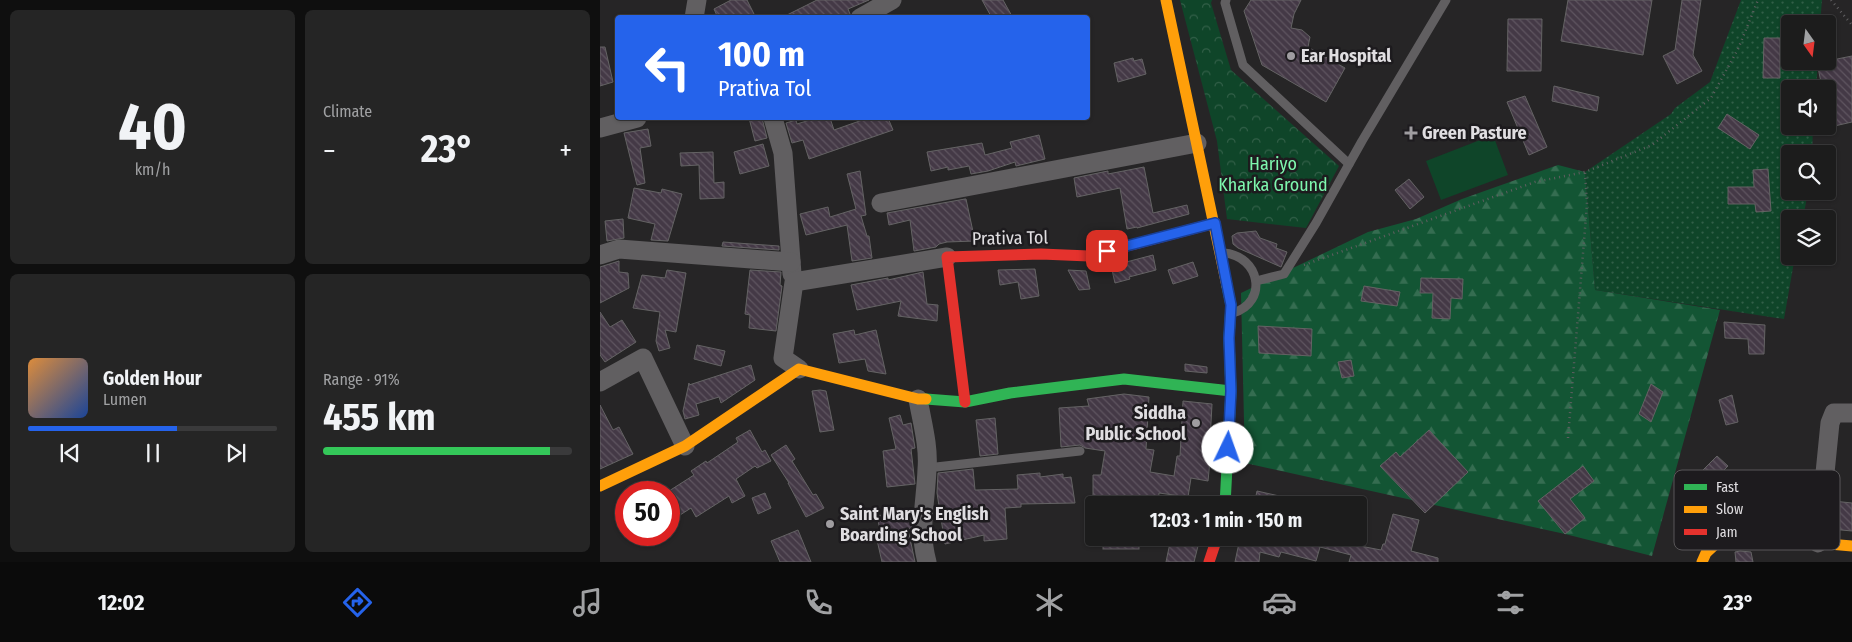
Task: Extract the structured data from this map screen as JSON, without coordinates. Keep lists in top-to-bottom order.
{
  "streets": {
    "street": ["Prativa Tol"]
  },
  "parks": ["Hariyo Kharka Ground"],
  "places": {
    "other": ["Ear Hospital", "Siddha Public School", "Saint Mary's English Boarding School"],
    "health": ["Green Pasture"]
  },
  "legend": ["Fast", "Slow", "Jam"],
  "north": "bottom",
  "page": {
    "tile": [
      ["40", "km/h"],
      "Climate",
      ["Range · 91%", "455 km"]
    ],
    "turn": ["100 m", "Prativa Tol"],
    "heat": ["−", "23°", "+"],
    "song": ["Golden Hour", "Lumen"],
    "limit": "50",
    "trip": "12:03 · 1 min · 150 m",
    "tabs": ["12:02", "23°"]
  }
}
